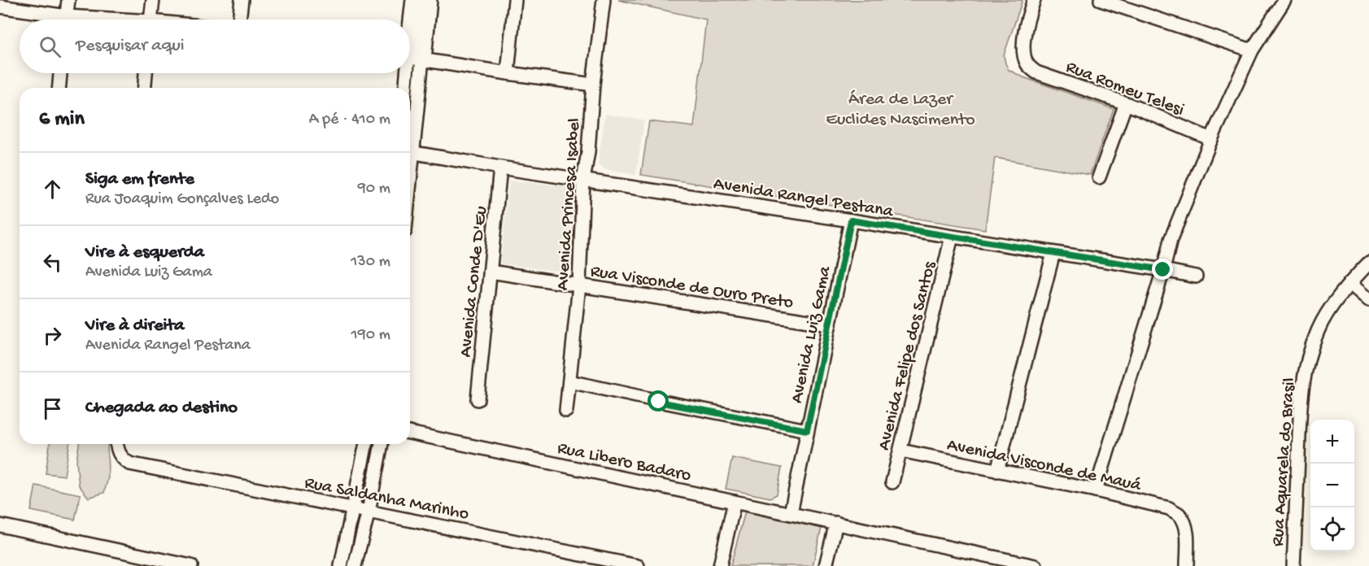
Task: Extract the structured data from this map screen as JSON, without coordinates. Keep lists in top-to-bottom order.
{
  "streets": {
    "street": [
      "Rua Romeu Telesi",
      "Avenida Rangel Pestana",
      "Avenida Princesa Isabel",
      "Avenida Conde D'Eu",
      "Rua Visconde de Ouro Preto",
      "Avenida Luiz Gama",
      "Avenida Felipe dos Santos",
      "Rua Libero Badaro",
      "Rua Aquarela do Brasil",
      "Avenida Visconde de Mauá",
      "Rua Saldanha Marinho"
    ]
  },
  "crossings": [
    ["Avenida Rangel Pestana", "Avenida Princesa Isabel"],
    ["Avenida Rangel Pestana", "Avenida Conde D'Eu"],
    ["Avenida Rangel Pestana", "Avenida Luiz Gama"],
    ["Avenida Rangel Pestana", "Avenida Felipe dos Santos"],
    ["Avenida Princesa Isabel", "Rua Visconde de Ouro Preto"],
    ["Avenida Conde D'Eu", "Rua Visconde de Ouro Preto"],
    ["Rua Visconde de Ouro Preto", "Avenida Luiz Gama"],
    ["Avenida Luiz Gama", "Rua Libero Badaro"],
    ["Avenida Felipe dos Santos", "Avenida Visconde de Mauá"]
  ],
  "parks": ["Área de Lazer Euclides Nascimento"],
  "page": {
    "search": "Pesquisar aqui",
    "heading": ["6 min", "A pé · 410 m"],
    "list": [
      ["Siga em frente", "Rua Joaquim Gonçalves Ledo", "90 m"],
      ["Vire à esquerda", "Avenida Luiz Gama", "130 m"],
      ["Vire à direita", "Avenida Rangel Pestana", "190 m"],
      "Chegada ao destino"
    ],
    "map_buttons": ["+", "−"]
  }
}
